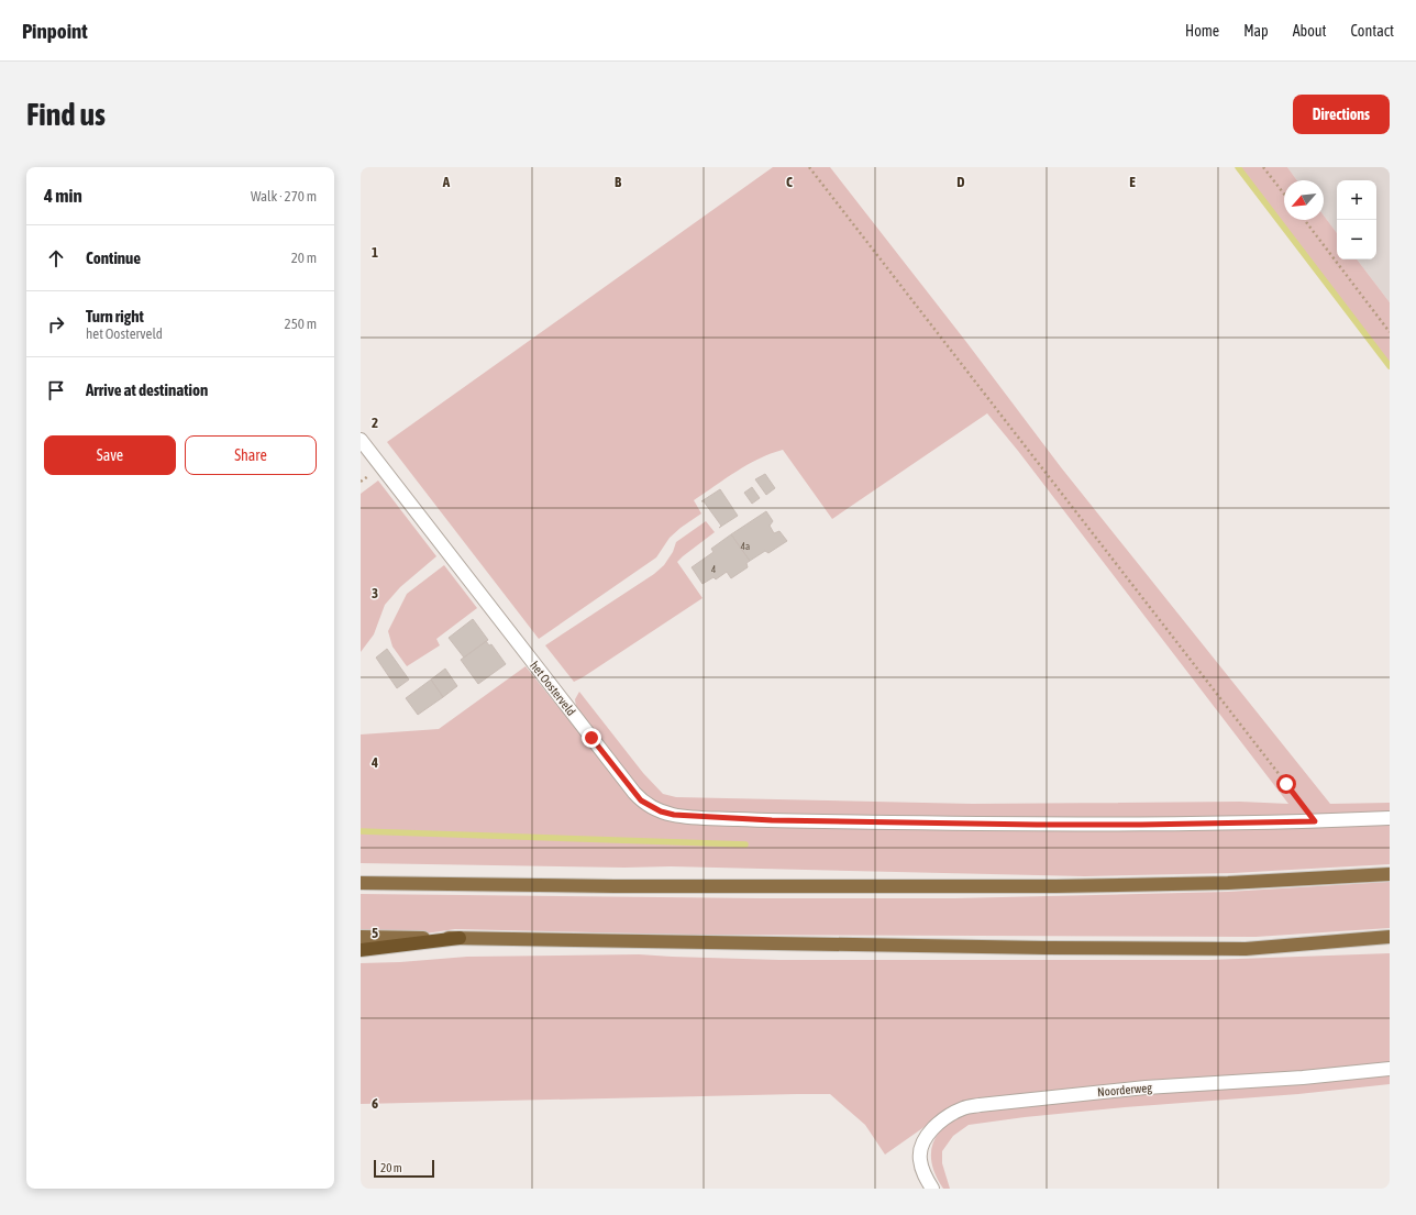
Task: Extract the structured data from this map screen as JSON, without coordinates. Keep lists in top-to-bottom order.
{
  "streets": {
    "street": ["het Oosterveld", "Noorderweg"]
  },
  "house_numbers": ["4a", "4"],
  "scale_bar": "20 m",
  "north": "bottom left",
  "page": {
    "header": "Pinpoint",
    "nav": [
      "Home",
      "Map",
      "About",
      "Contact"
    ],
    "buttons": [
      "Directions",
      ["Save", "Share"]
    ],
    "title": "Find us",
    "heading": ["4 min", "Walk · 270 m"],
    "map_buttons": ["+", "−"],
    "list": [
      ["Continue", "20 m"],
      ["Turn right", "het Oosterveld", "250 m"],
      "Arrive at destination"
    ],
    "scale": "20 m"
  },
  "grid": {
    "columns": [
      "A",
      "B",
      "C",
      "D",
      "E"
    ],
    "rows": [
      "1",
      "2",
      "3",
      "4",
      "5",
      "6"
    ]
  }
}
